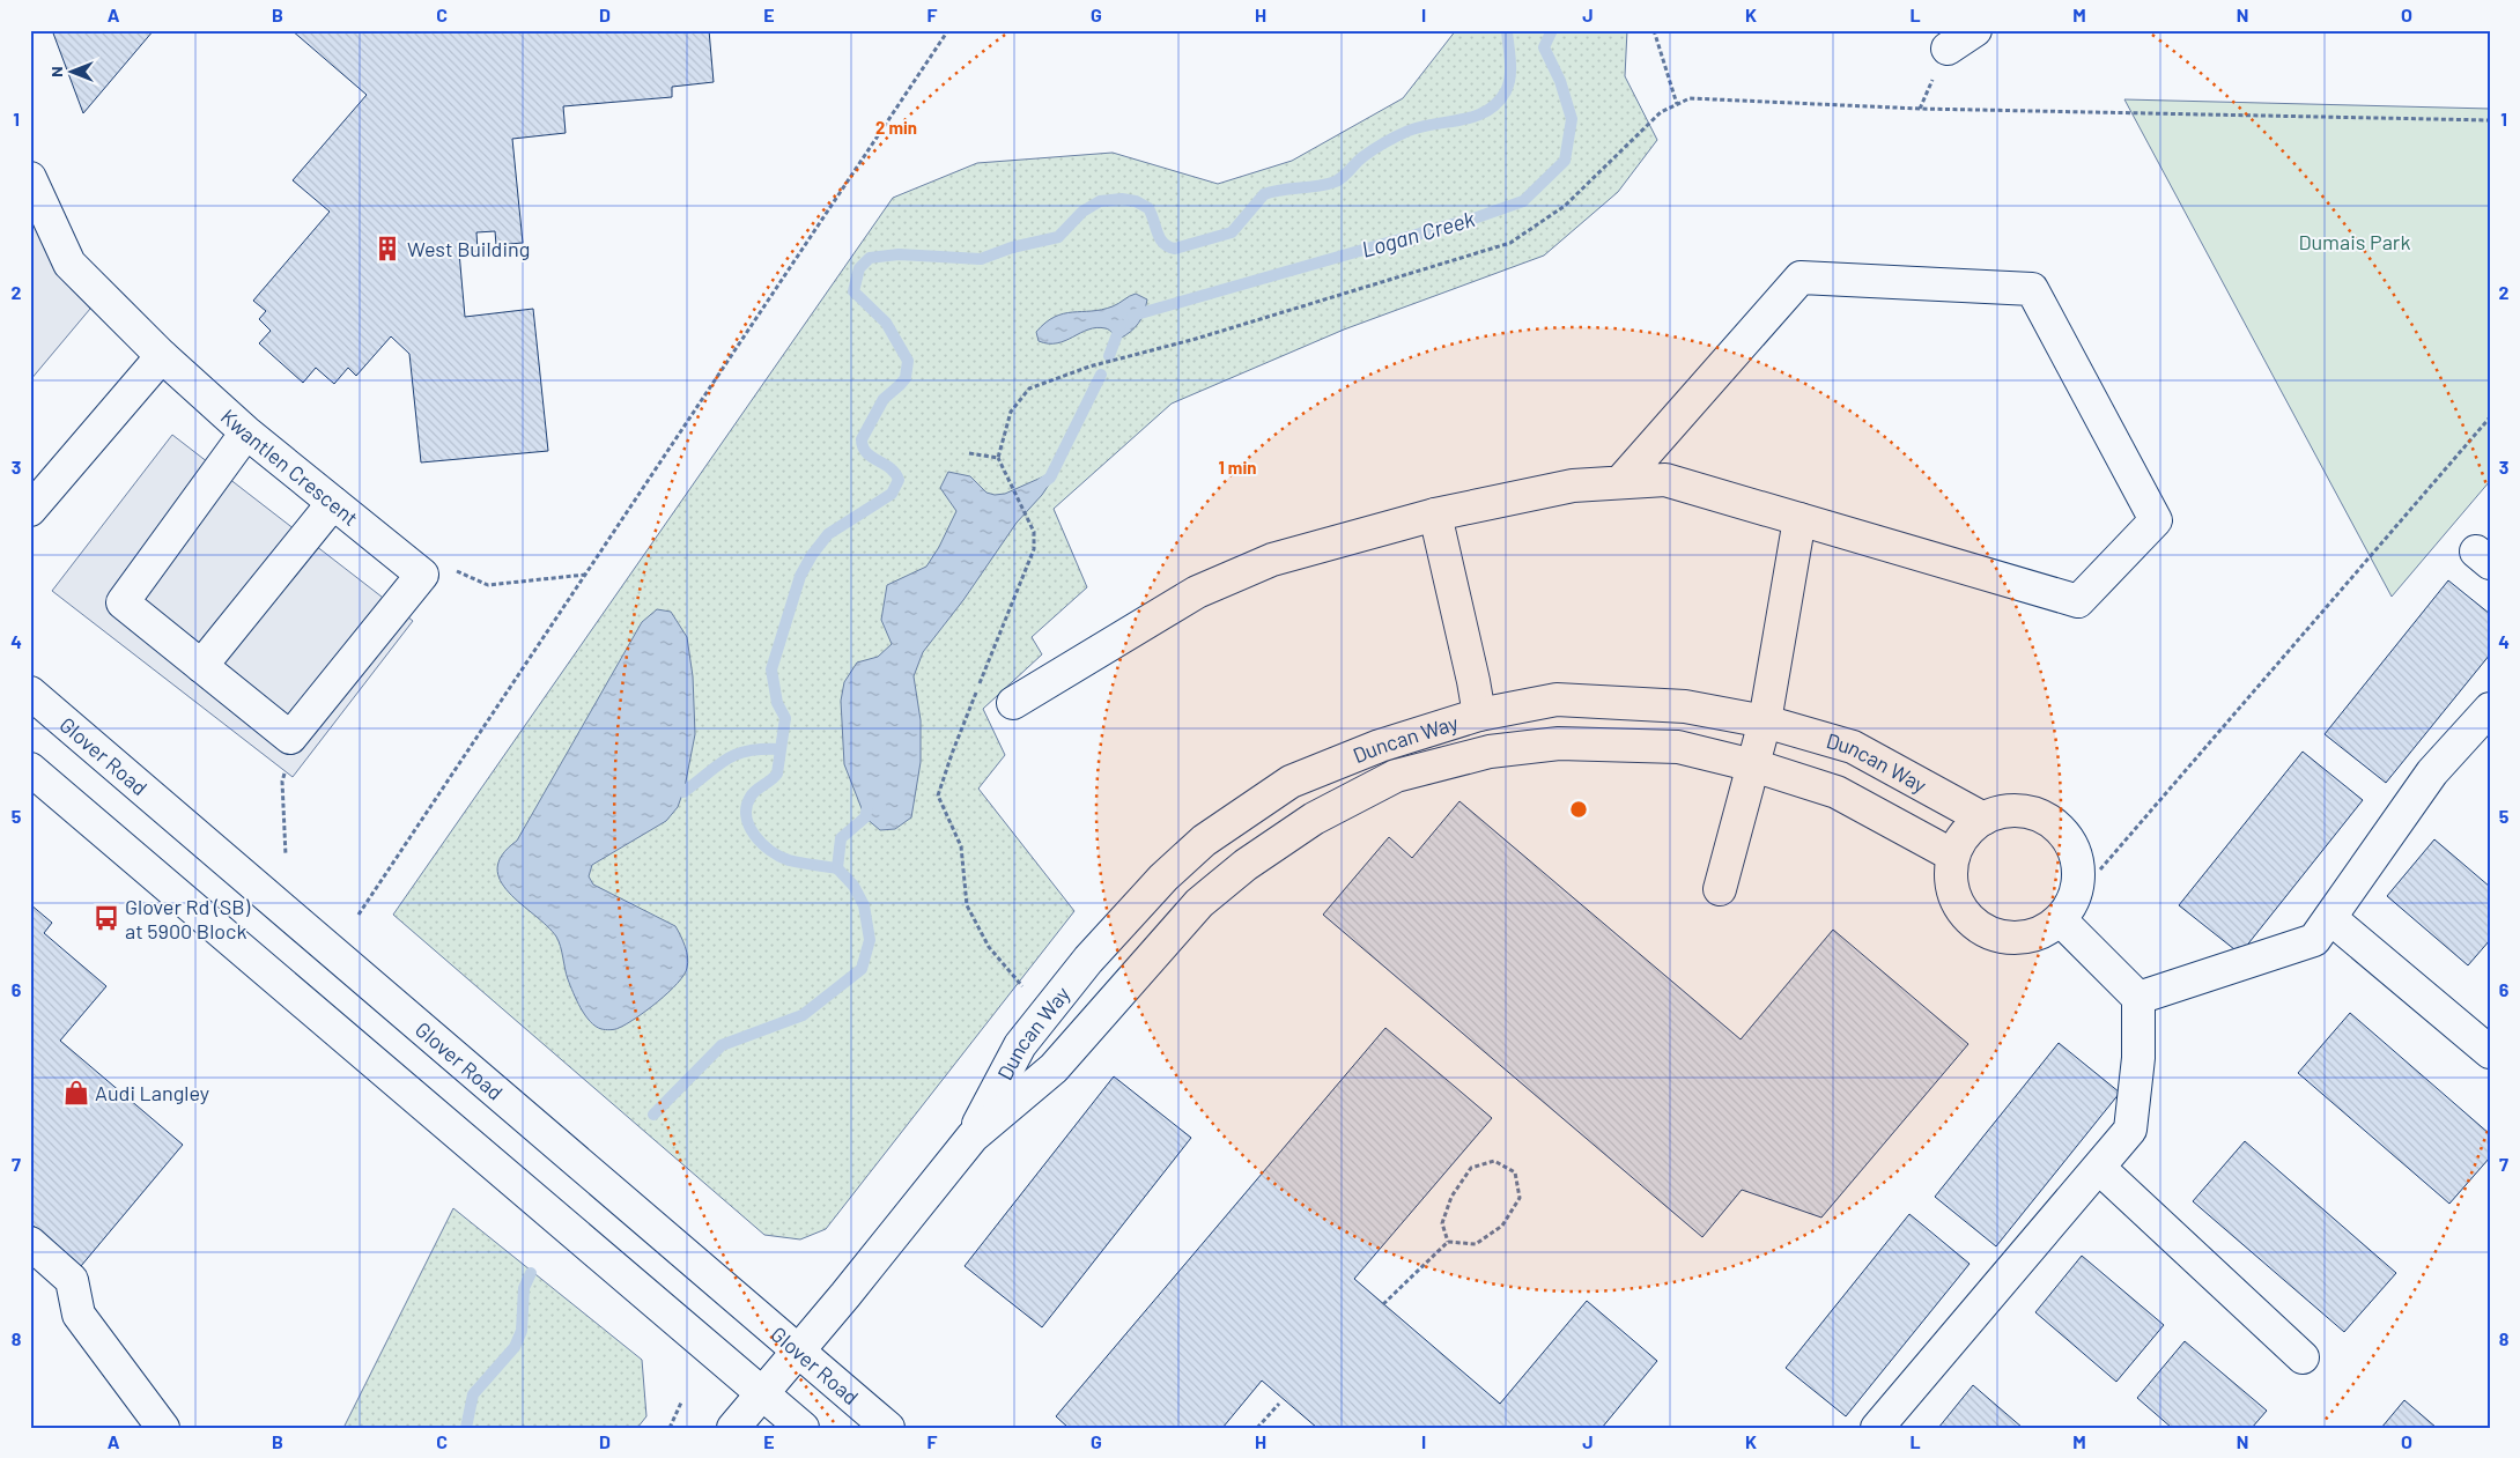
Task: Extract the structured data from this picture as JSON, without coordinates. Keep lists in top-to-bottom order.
{
  "streets": {
    "street": ["Kwantlen Crescent", "Duncan Way", "Glover Road"]
  },
  "crossings": [
    ["Duncan Way", "Glover Road"]
  ],
  "water": ["Logan Creek"],
  "parks": ["Dumais Park"],
  "places": {
    "building": ["West Building"],
    "bus stop": ["Glover Rd (SB) at 5900 Block"],
    "shop": ["Audi Langley"]
  },
  "north": "left",
  "grid": {
    "columns": [
      "A",
      "B",
      "C",
      "D",
      "E",
      "F",
      "G",
      "H",
      "I",
      "J",
      "K",
      "L",
      "M",
      "N",
      "O"
    ],
    "rows": [
      "1",
      "2",
      "3",
      "4",
      "5",
      "6",
      "7",
      "8"
    ]
  },
  "rings": ["2 min", "1 min"]
}
